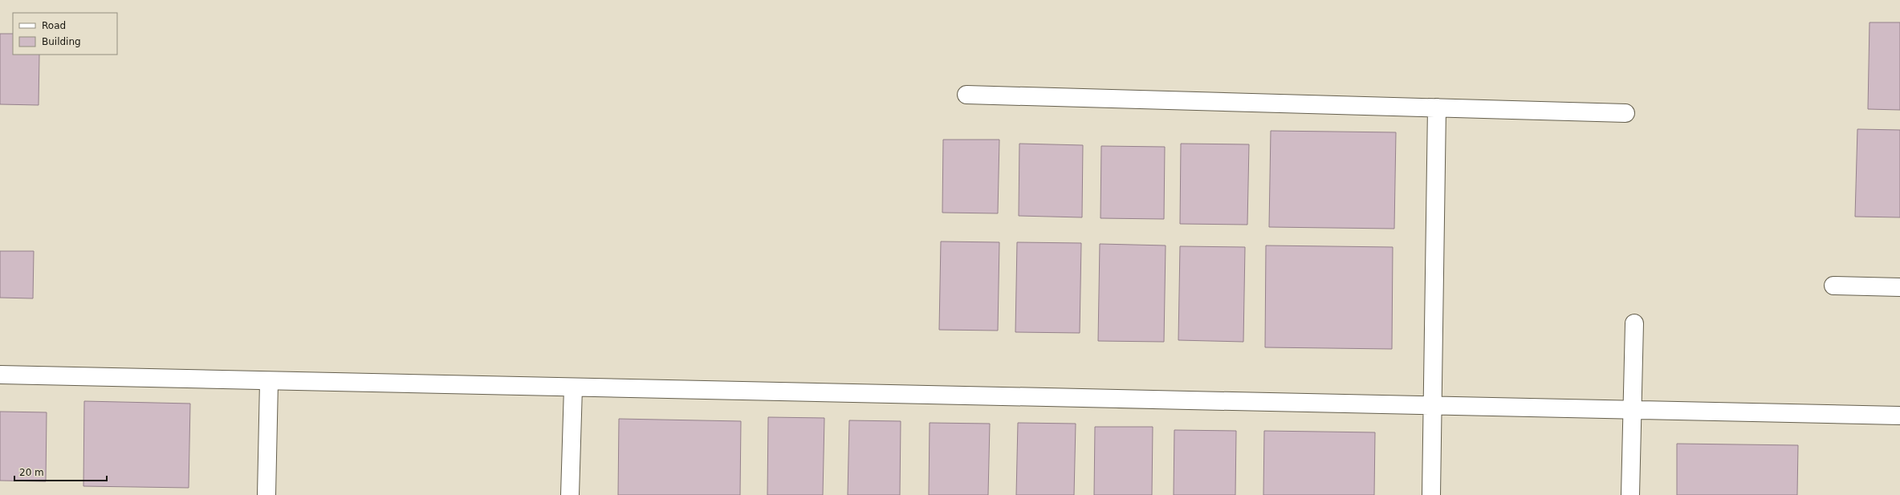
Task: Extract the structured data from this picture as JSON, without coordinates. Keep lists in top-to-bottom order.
{
  "legend": ["Road", "Building"],
  "scale_bar": "20 m"
}
